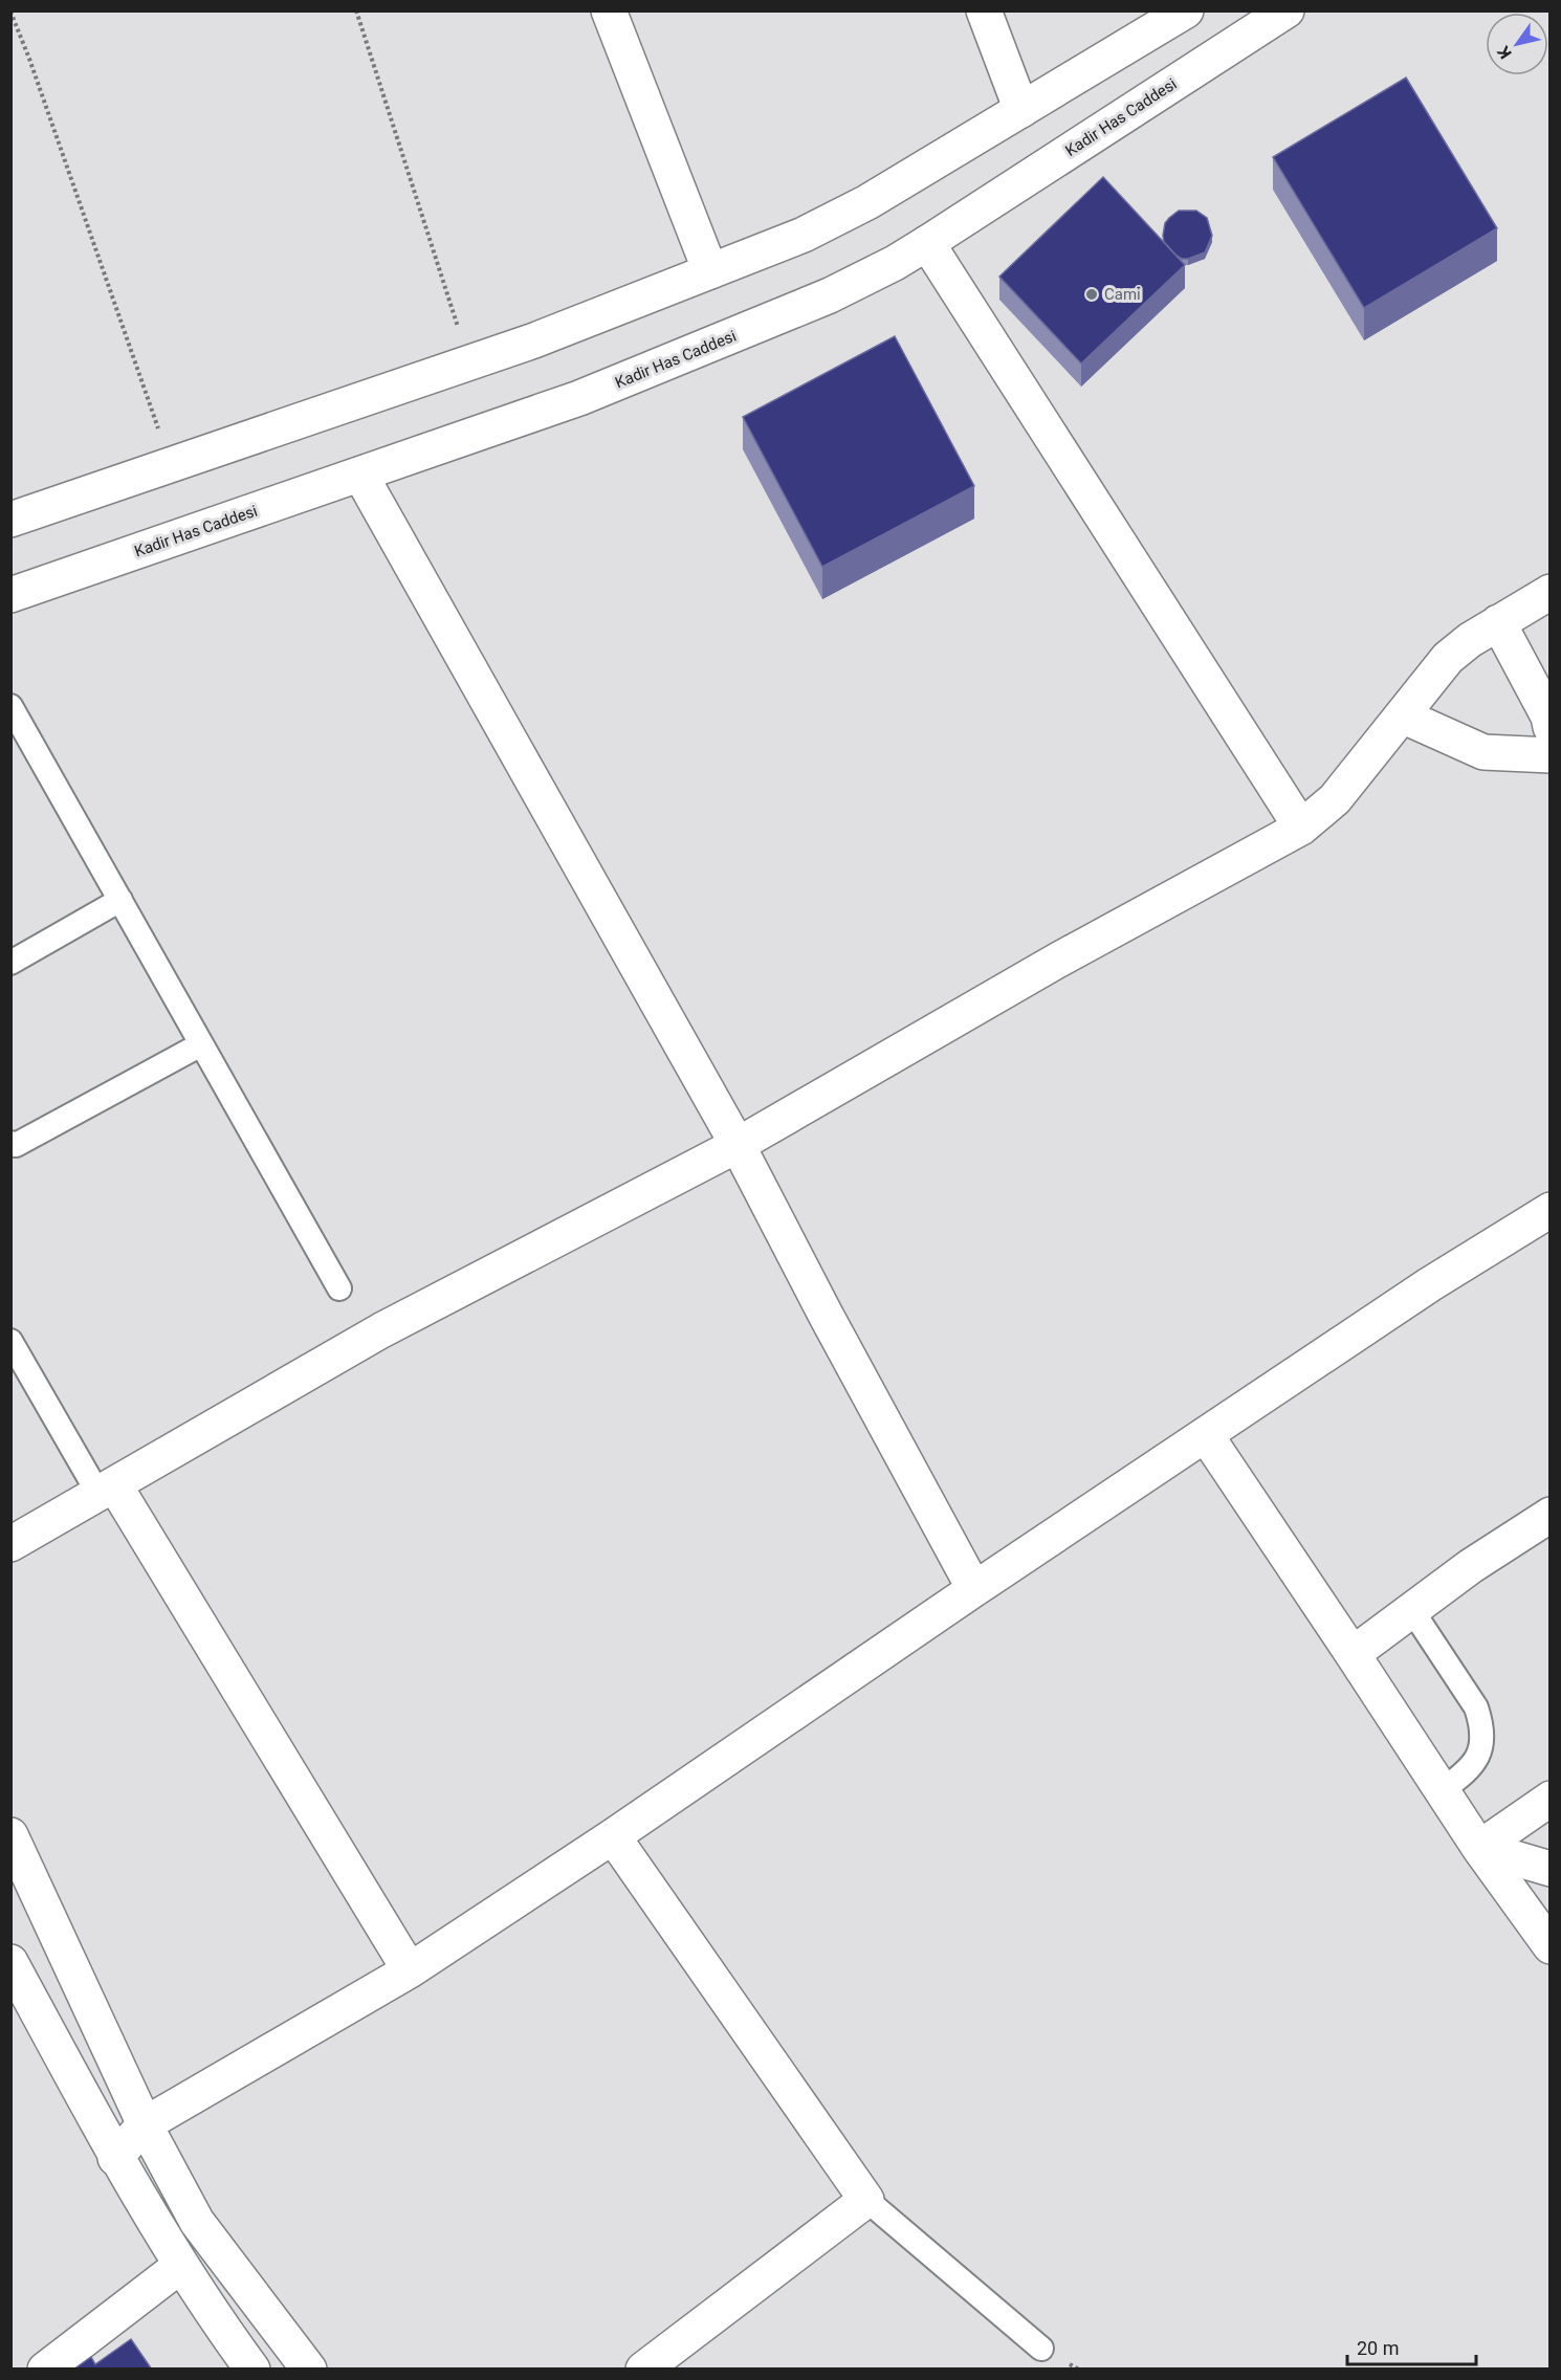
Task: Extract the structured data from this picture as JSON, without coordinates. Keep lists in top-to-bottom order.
{
  "streets": {
    "street": ["Kadir Has Caddesi"]
  },
  "places": ["Cami"],
  "scale_bar": "20 m",
  "north": "bottom left"
}
